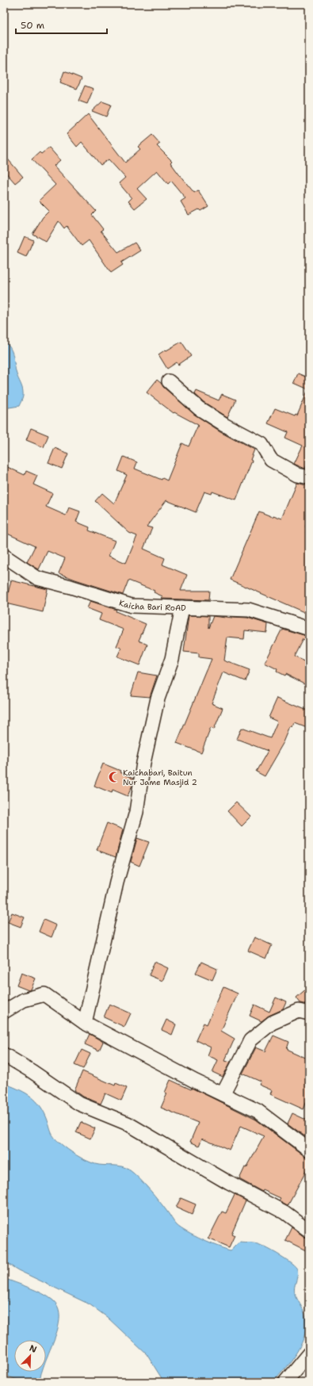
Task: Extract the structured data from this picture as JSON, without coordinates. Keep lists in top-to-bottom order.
{
  "streets": {
    "street": ["Kaicha Bari RoAD"]
  },
  "places": {
    "mosque": ["Kaichabari, Baitun Nur Jame Masjid 2"]
  },
  "scale_bar": "50 m",
  "north": "top right"
}
